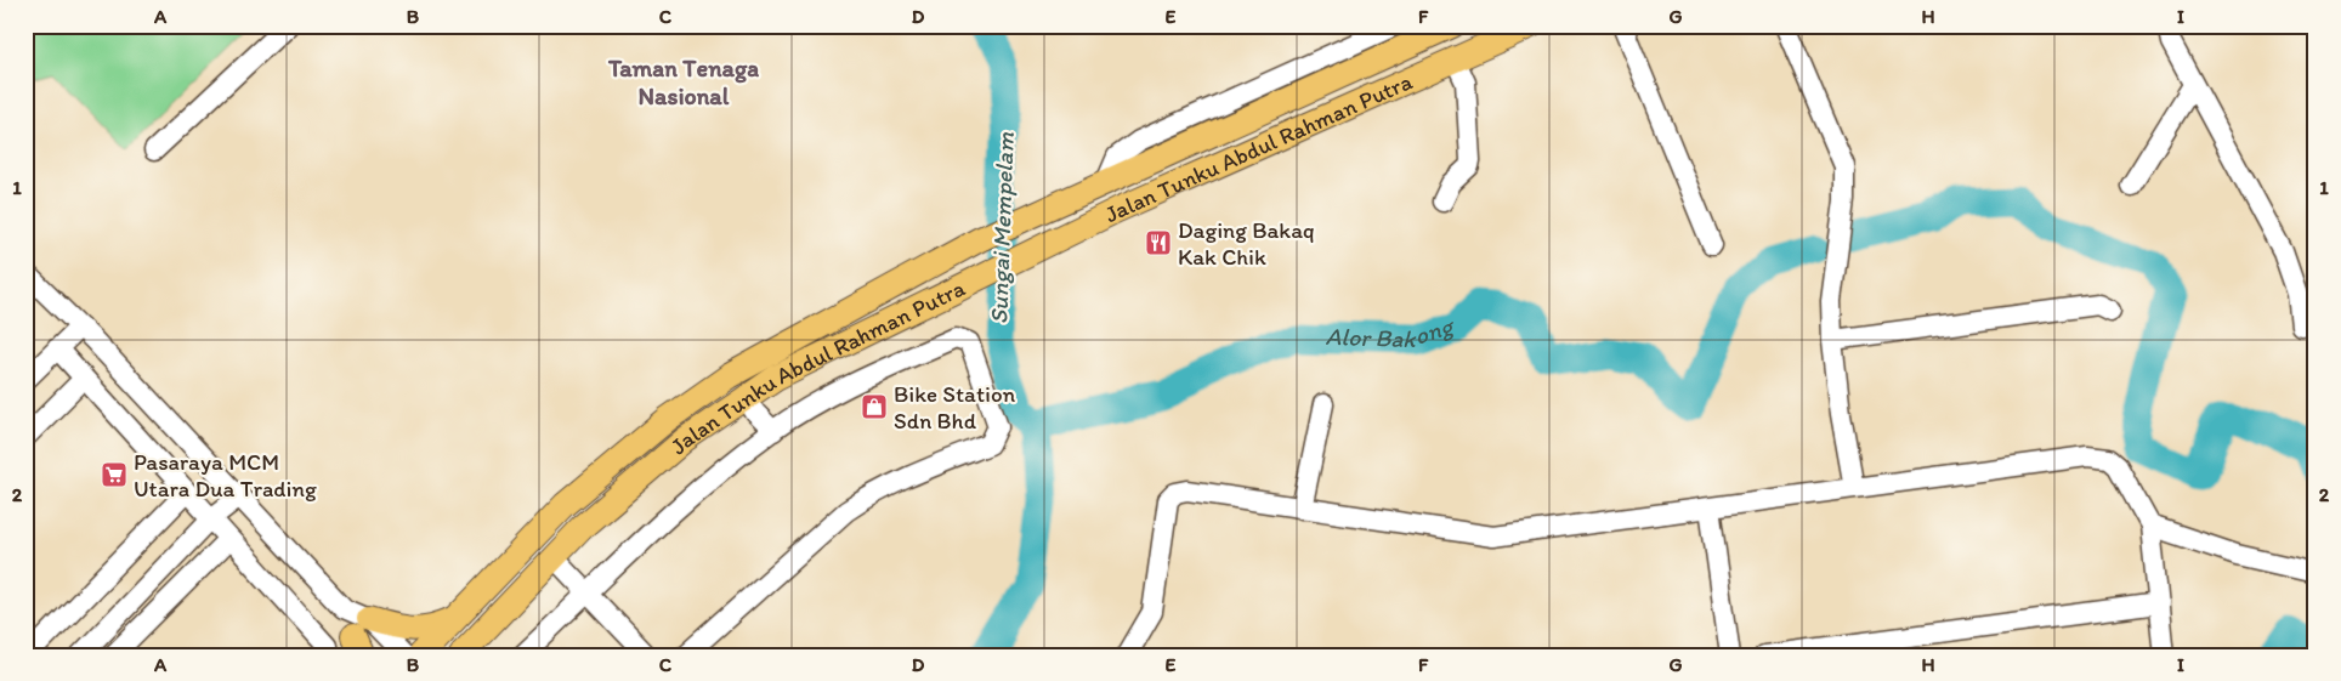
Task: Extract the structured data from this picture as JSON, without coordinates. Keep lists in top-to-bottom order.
{
  "streets": {
    "main road": ["Jalan Tunku Abdul Rahman Putra"]
  },
  "districts": ["Taman Tenaga Nasional"],
  "water": ["Sungai Mempelam", "Alor Bakong"],
  "places": {
    "restaurant": ["Daging Bakaq Kak Chik"],
    "shop": ["Bike Station Sdn Bhd"],
    "supermarket": ["Pasaraya MCM Utara Dua Trading"]
  },
  "grid": {
    "columns": [
      "A",
      "B",
      "C",
      "D",
      "E",
      "F",
      "G",
      "H",
      "I"
    ],
    "rows": ["1", "2"]
  }
}
